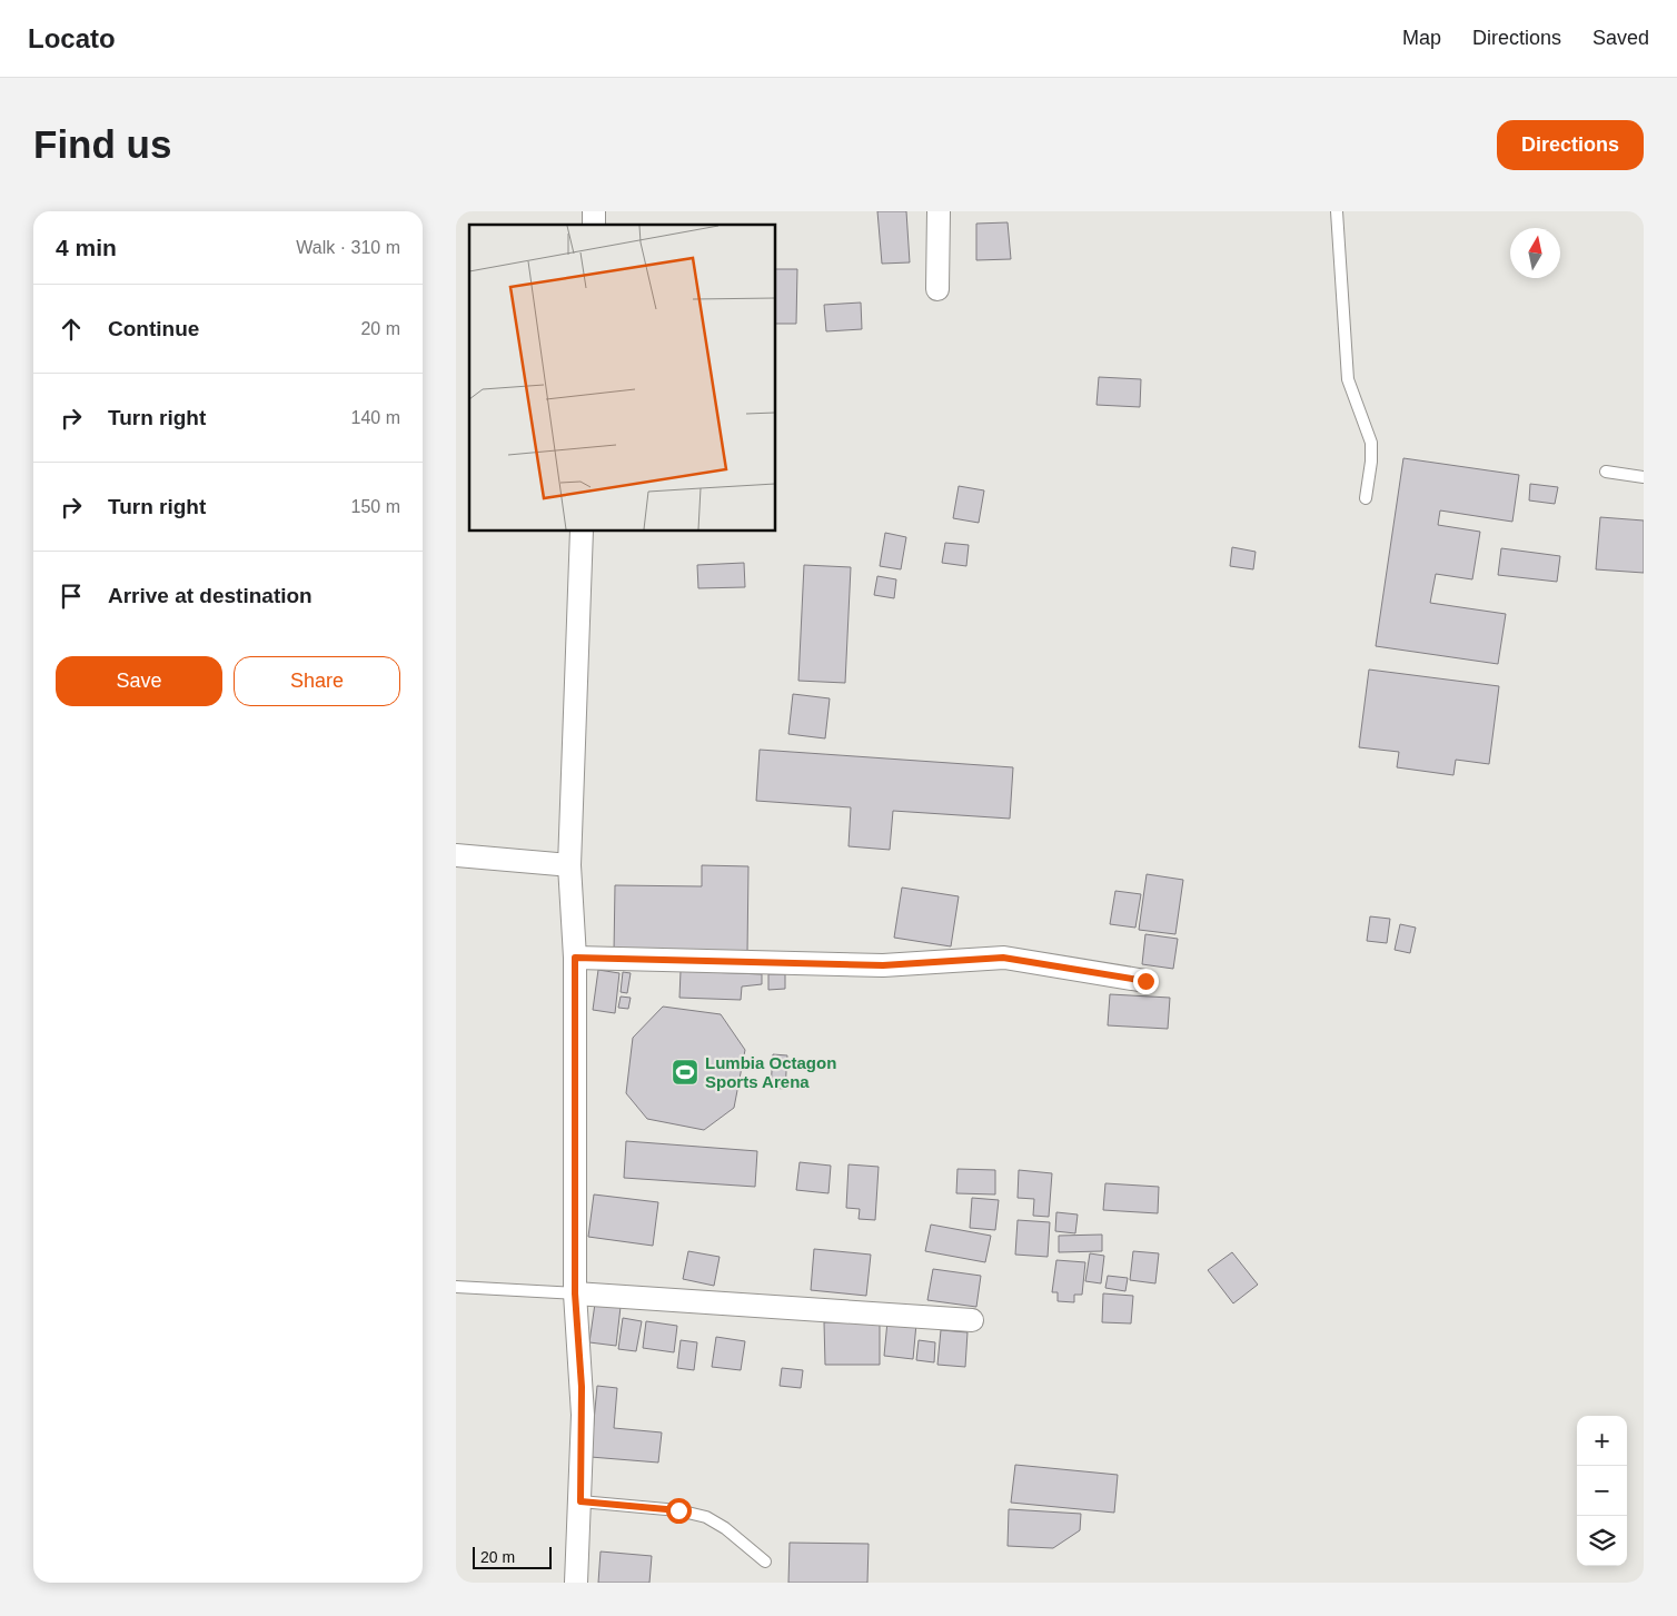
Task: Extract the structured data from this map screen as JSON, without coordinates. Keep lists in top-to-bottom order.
{
  "places": {
    "sports": ["Lumbia Octagon Sports Arena"]
  },
  "scale_bar": "20 m",
  "north": "top",
  "page": {
    "header": "Locato",
    "nav": ["Map", "Directions", "Saved"],
    "buttons": [
      "Directions",
      ["Save", "Share"]
    ],
    "title": "Find us",
    "heading": ["4 min", "Walk · 310 m"],
    "list": [
      ["Continue", "20 m"],
      ["Turn right", "140 m"],
      ["Turn right", "150 m"],
      "Arrive at destination"
    ],
    "map_buttons": ["+", "−"],
    "scale": "20 m"
  }
}
